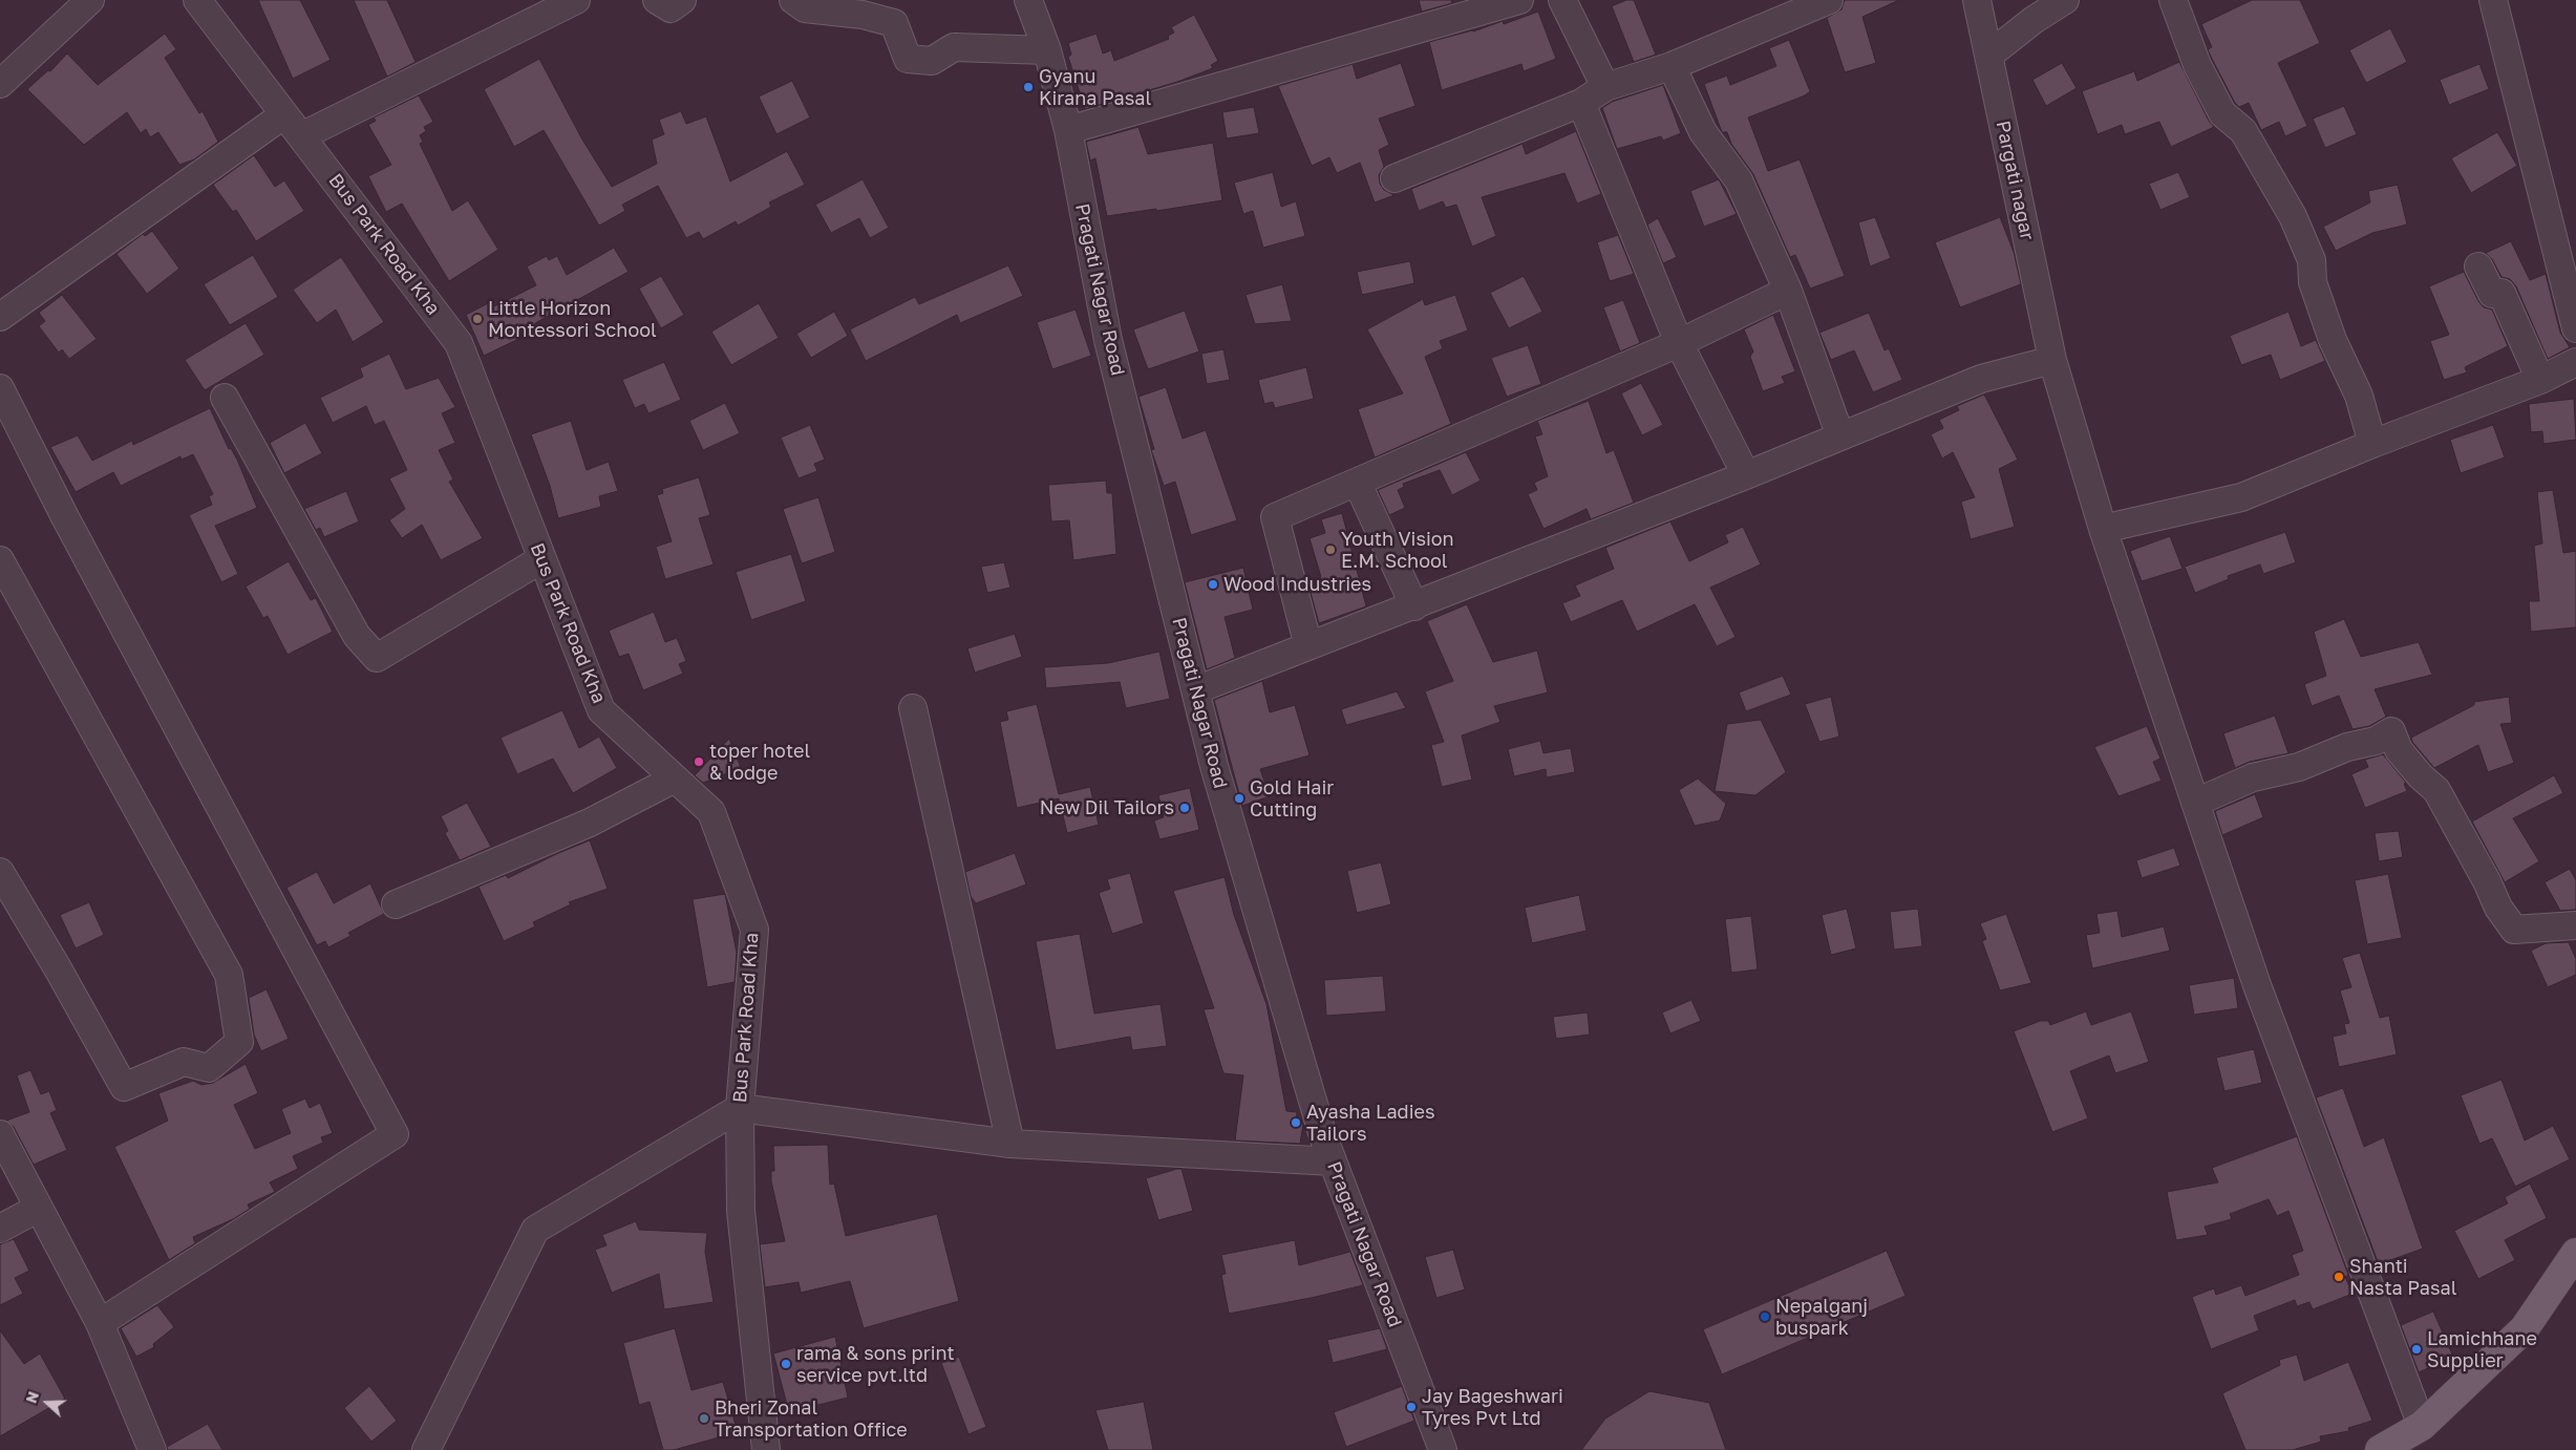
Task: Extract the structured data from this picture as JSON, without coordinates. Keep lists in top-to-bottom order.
{
  "streets": {
    "street": ["Pargati nagar", "Bus Park Road Kha", "Pragati Nagar Road"]
  },
  "places": [
    "Gyanu Kirana Pasal",
    "Little Horizon Montessori School",
    "Youth Vision E.M. School",
    "Wood Industries",
    "toper hotel & lodge",
    "Gold Hair Cutting",
    "New Dil Tailors",
    "Ayasha Ladies Tailors",
    "Shanti Nasta Pasal",
    "Nepalganj buspark",
    "Lamichhane Supplier",
    "rama & sons print service pvt.ltd",
    "Jay Bageshwari Tyres Pvt Ltd",
    "Bheri Zonal Transportation Office"
  ],
  "north": "left"
}
